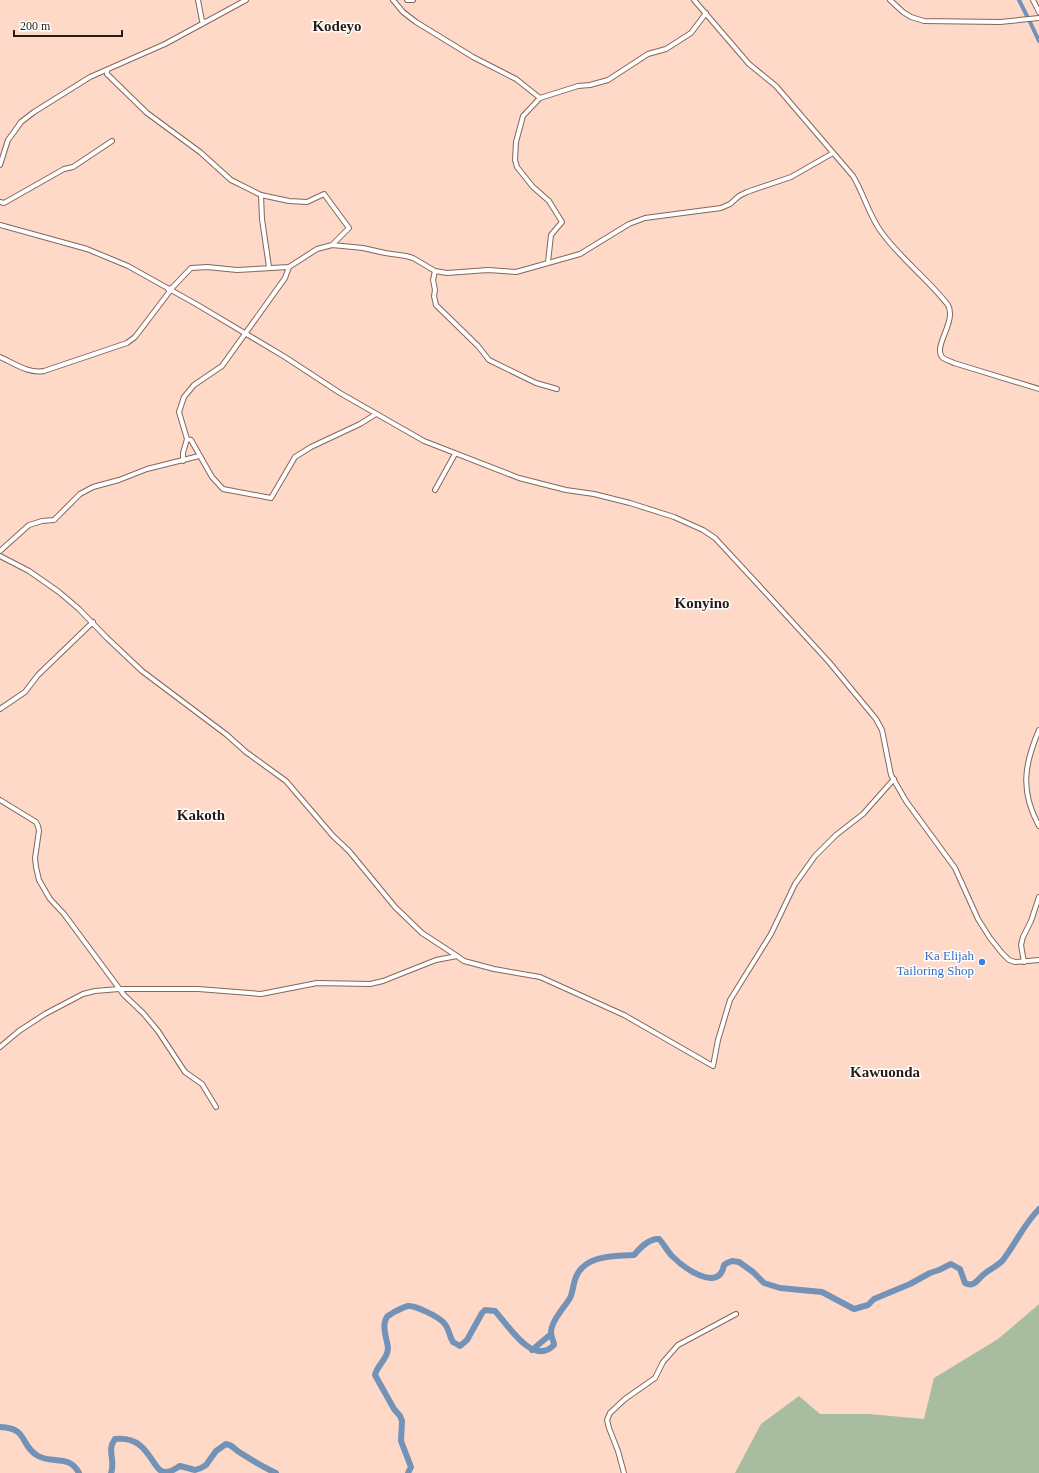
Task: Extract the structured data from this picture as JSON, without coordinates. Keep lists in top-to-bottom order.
{
  "districts": [
    "Kodeyo",
    "Konyino",
    "Kakoth",
    "Kawuonda"
  ],
  "places": ["Ka Elijah Tailoring Shop"],
  "scale_bar": "200 m"
}
